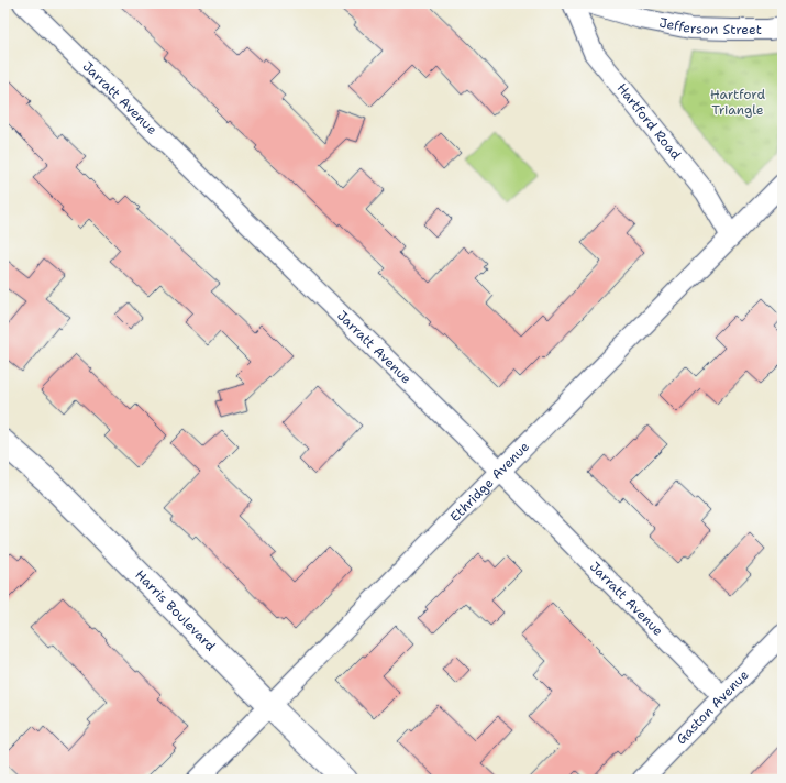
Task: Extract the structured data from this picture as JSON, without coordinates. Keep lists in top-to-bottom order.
{
  "streets": {
    "street": [
      "Jefferson Street",
      "Jarratt Avenue",
      "Hartford Road",
      "Ethridge Avenue",
      "Harris Boulevard",
      "Gaston Avenue"
    ]
  },
  "crossings": [
    ["Jarratt Avenue", "Ethridge Avenue"],
    ["Jarratt Avenue", "Gaston Avenue"],
    ["Hartford Road", "Ethridge Avenue"],
    ["Ethridge Avenue", "Harris Boulevard"]
  ],
  "parks": ["Hartford Triangle"]
}
